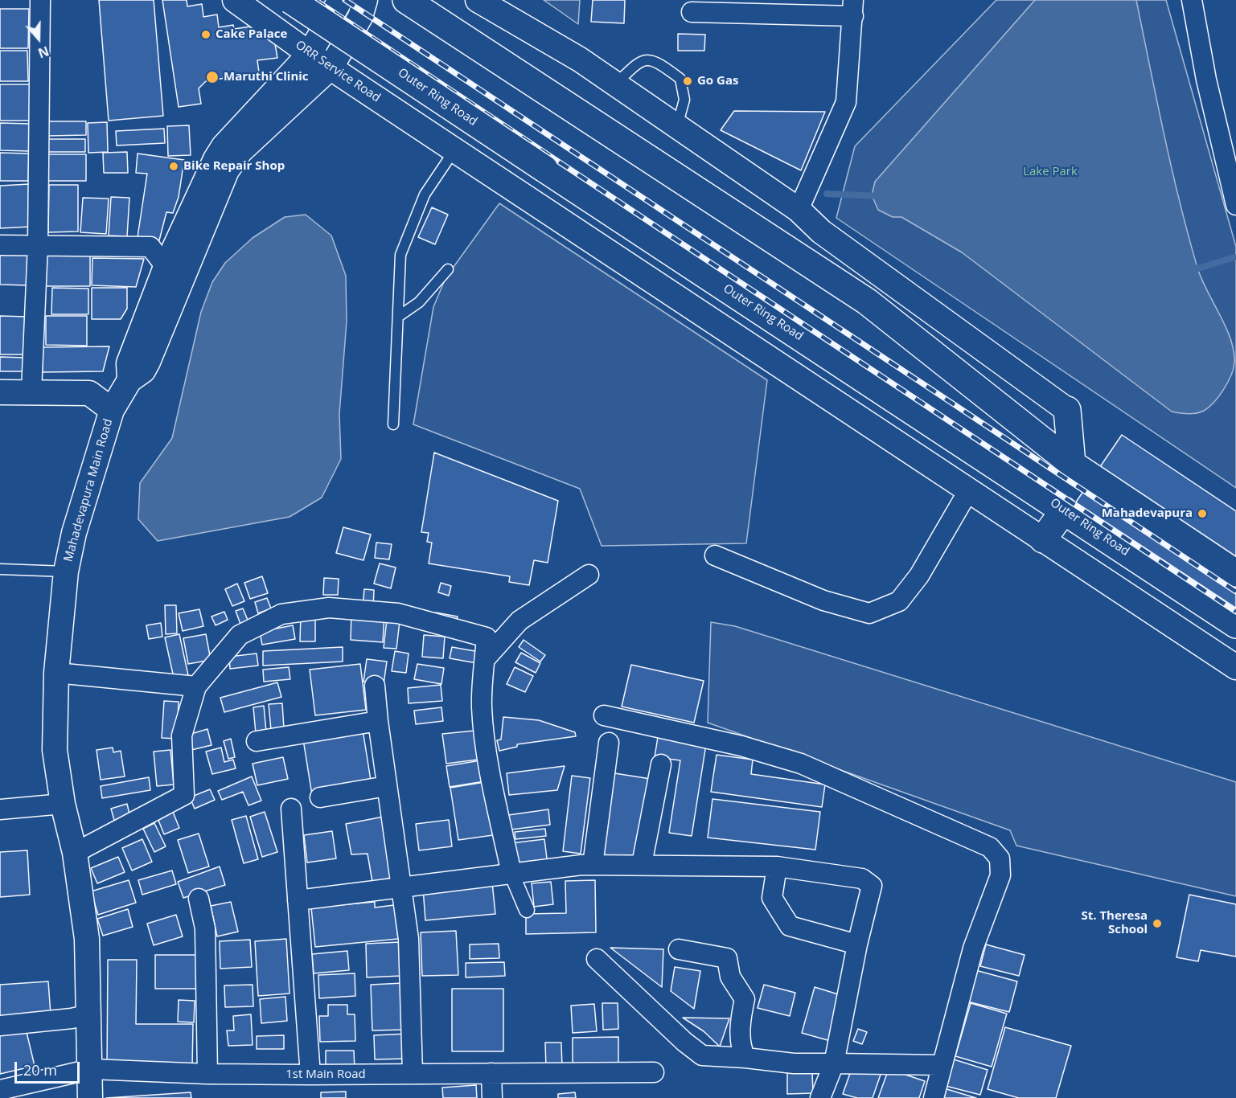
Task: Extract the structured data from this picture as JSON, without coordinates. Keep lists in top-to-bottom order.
{
  "streets": {
    "highway": ["Outer Ring Road"],
    "street": ["ORR Service Road", "Mahadevapura Main Road", "1st Main Road"]
  },
  "crossings": [
    ["ORR Service Road", "Mahadevapura Main Road"],
    ["Mahadevapura Main Road", "1st Main Road"]
  ],
  "parks": ["Lake Park"],
  "places": [
    "Cake Palace",
    "Maruthi Clinic",
    "Go Gas",
    "Bike Repair Shop",
    "Mahadevapura",
    "St. Theresa School"
  ],
  "scale_bar": "20 m",
  "north": "bottom"
}
